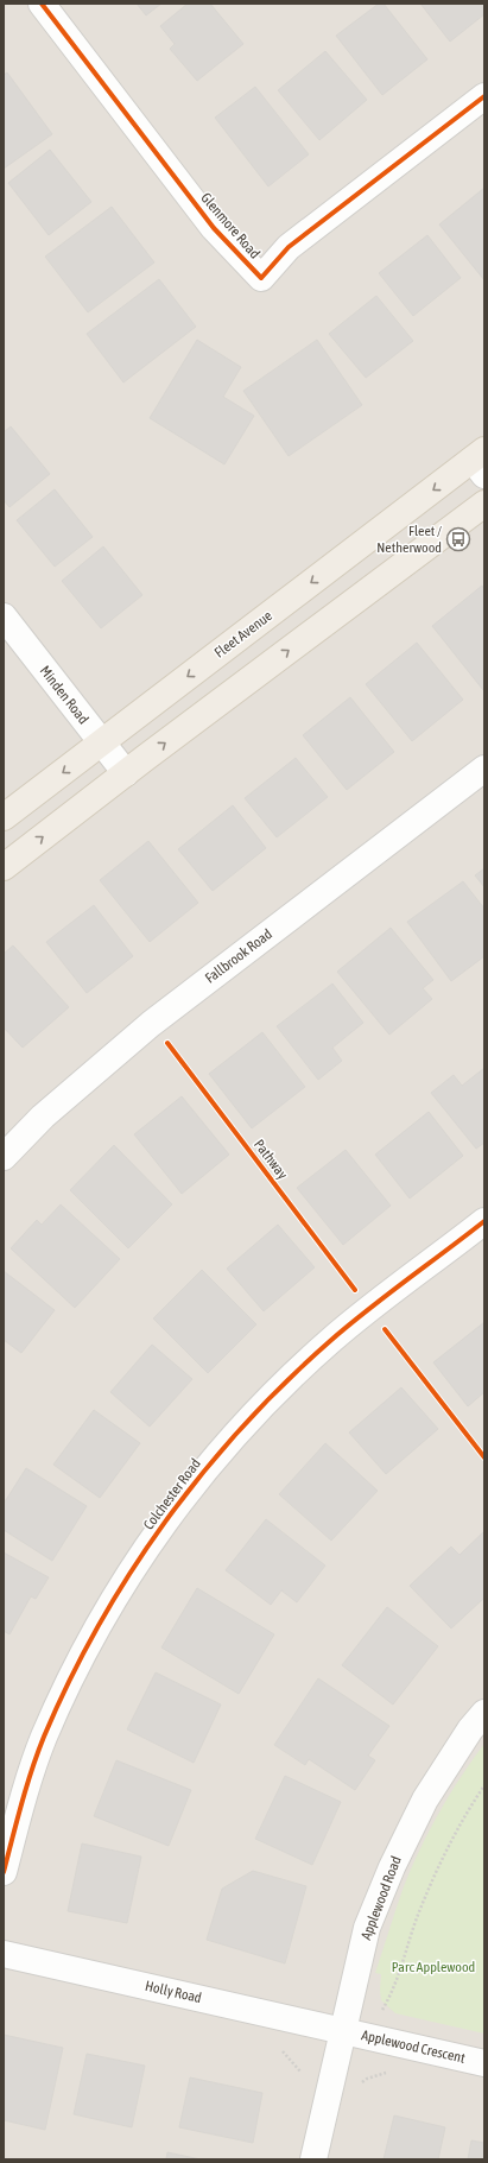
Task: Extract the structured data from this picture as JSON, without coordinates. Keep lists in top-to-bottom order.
{
  "streets": {
    "main road": ["Fleet Avenue"],
    "street": [
      "Glenmore Road",
      "Minden Road",
      "Fallbrook Road",
      "Colchester Road",
      "Applewood Road",
      "Holly Road",
      "Applewood Crescent"
    ],
    "cycle path": ["Pathway"]
  },
  "crossings": [
    ["Fleet Avenue", "Minden Road"],
    ["Applewood Road", "Holly Road"],
    ["Applewood Road", "Applewood Crescent"],
    ["Holly Road", "Applewood Crescent"]
  ],
  "parks": ["Parc Applewood"],
  "places": {
    "bus stop": ["Fleet / Netherwood"]
  }
}
